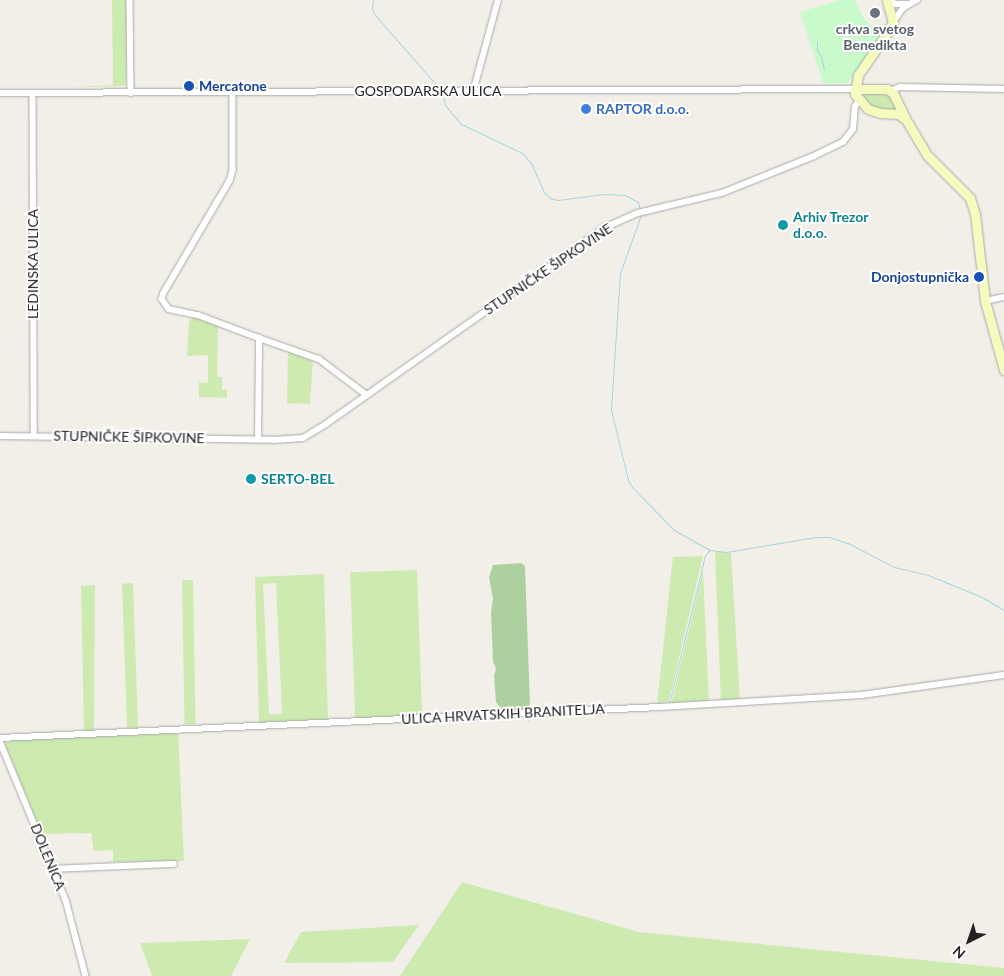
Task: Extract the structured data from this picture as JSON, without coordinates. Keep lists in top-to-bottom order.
{
  "streets": {
    "street": [
      "GOSPODARSKA ULICA",
      "LEDINSKA ULICA",
      "STUPNIČKE ŠIPKOVINE",
      "ULICA HRVATSKIH BRANITELJA",
      "DOLENICA"
    ]
  },
  "crossings": [
    ["GOSPODARSKA ULICA", "LEDINSKA ULICA"],
    ["LEDINSKA ULICA", "STUPNIČKE ŠIPKOVINE"],
    ["ULICA HRVATSKIH BRANITELJA", "DOLENICA"]
  ],
  "places": [
    "crkva svetog Benedikta",
    "Mercatone",
    "RAPTOR d.o.o.",
    "Arhiv Trezor d.o.o.",
    "Donjostupnička",
    "SERTO-BEL"
  ],
  "north": "bottom left"
}
